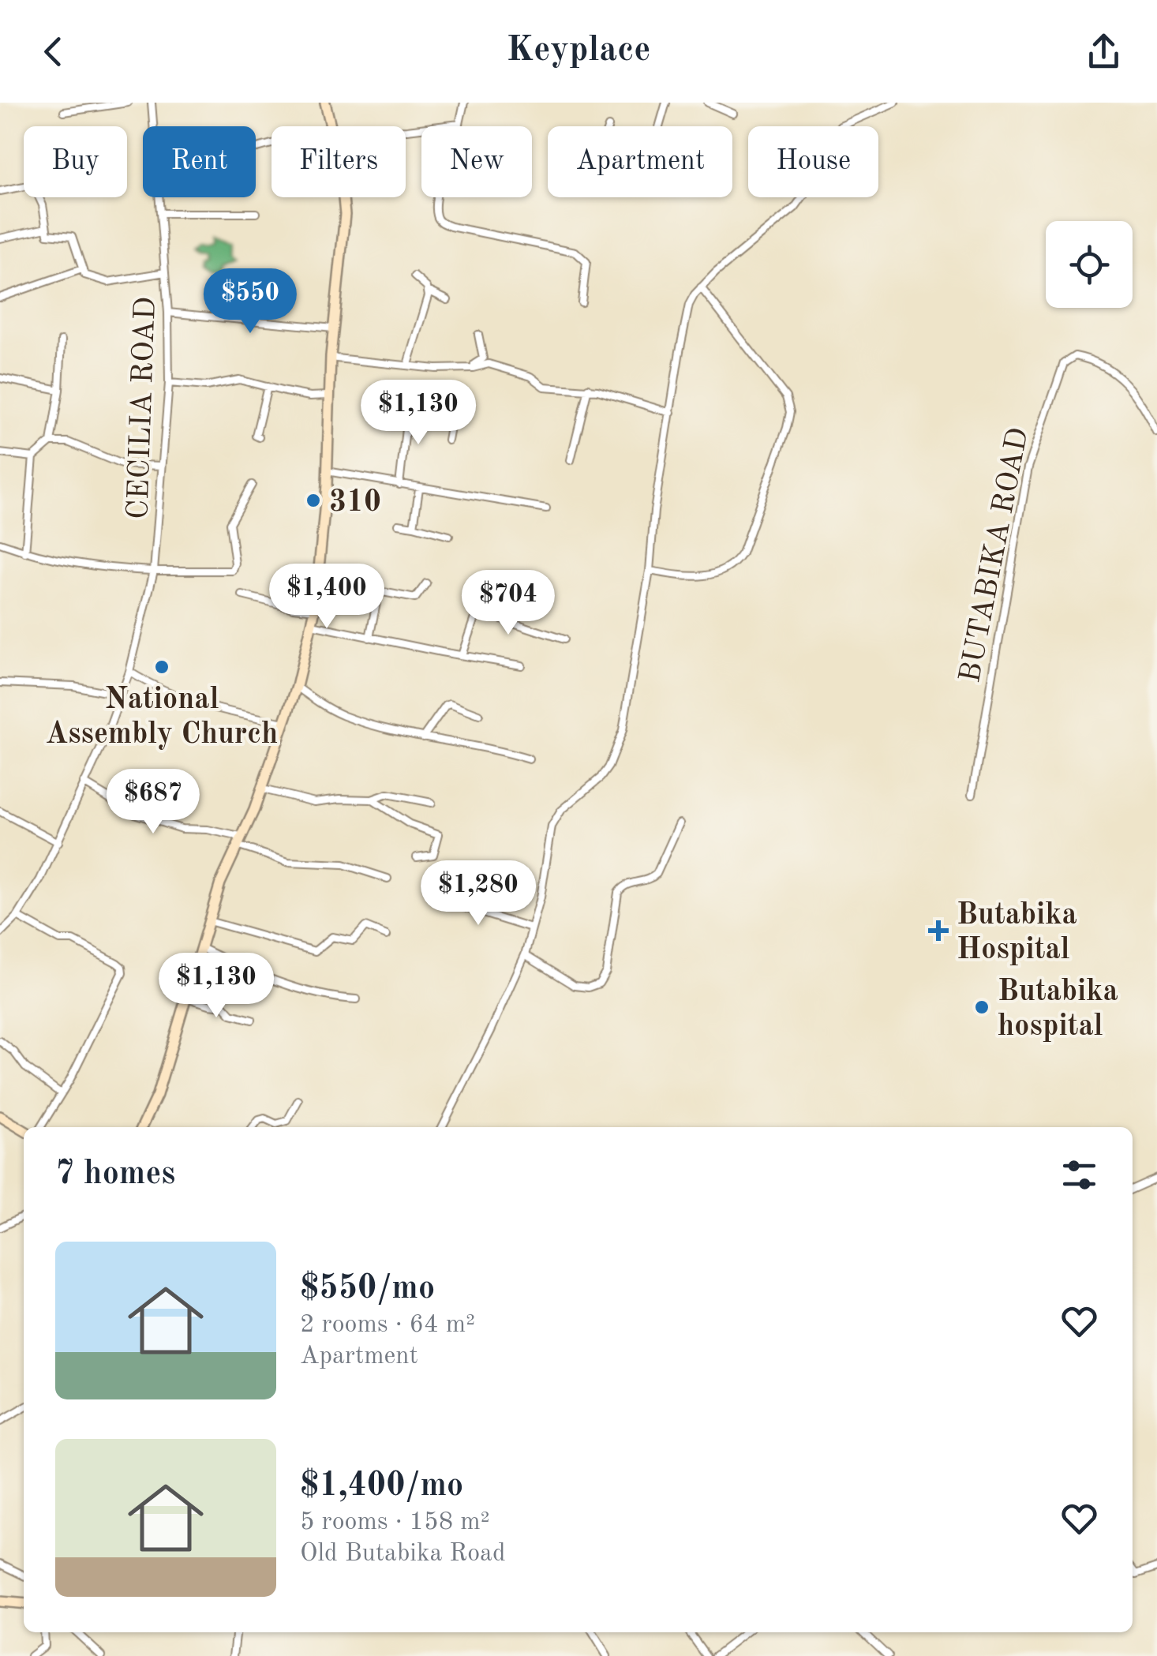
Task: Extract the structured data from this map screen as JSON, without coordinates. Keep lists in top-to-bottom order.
{
  "streets": {
    "street": ["CECILIA ROAD", "BUTABIKA ROAD"]
  },
  "places": {
    "other": ["310", "National Assembly Church", "Butabika hospital"],
    "health": ["Butabika Hospital"]
  },
  "page": {
    "header": "Keyplace",
    "chip": [
      "Buy",
      "Rent",
      "Filters",
      "New",
      "Apartment",
      "House"
    ],
    "price": [
      "$550",
      "$1,130",
      "$1,400",
      "$704",
      "$687",
      "$1,280",
      "$1,130"
    ],
    "heading": "7 homes",
    "list": [
      {
        "name": "$550/mo",
        "note": "2 rooms · 64 m² · Apartment"
      },
      {
        "name": "$1,400/mo",
        "note": "5 rooms · 158 m² · Old Butabika Road"
      }
    ]
  }
}
